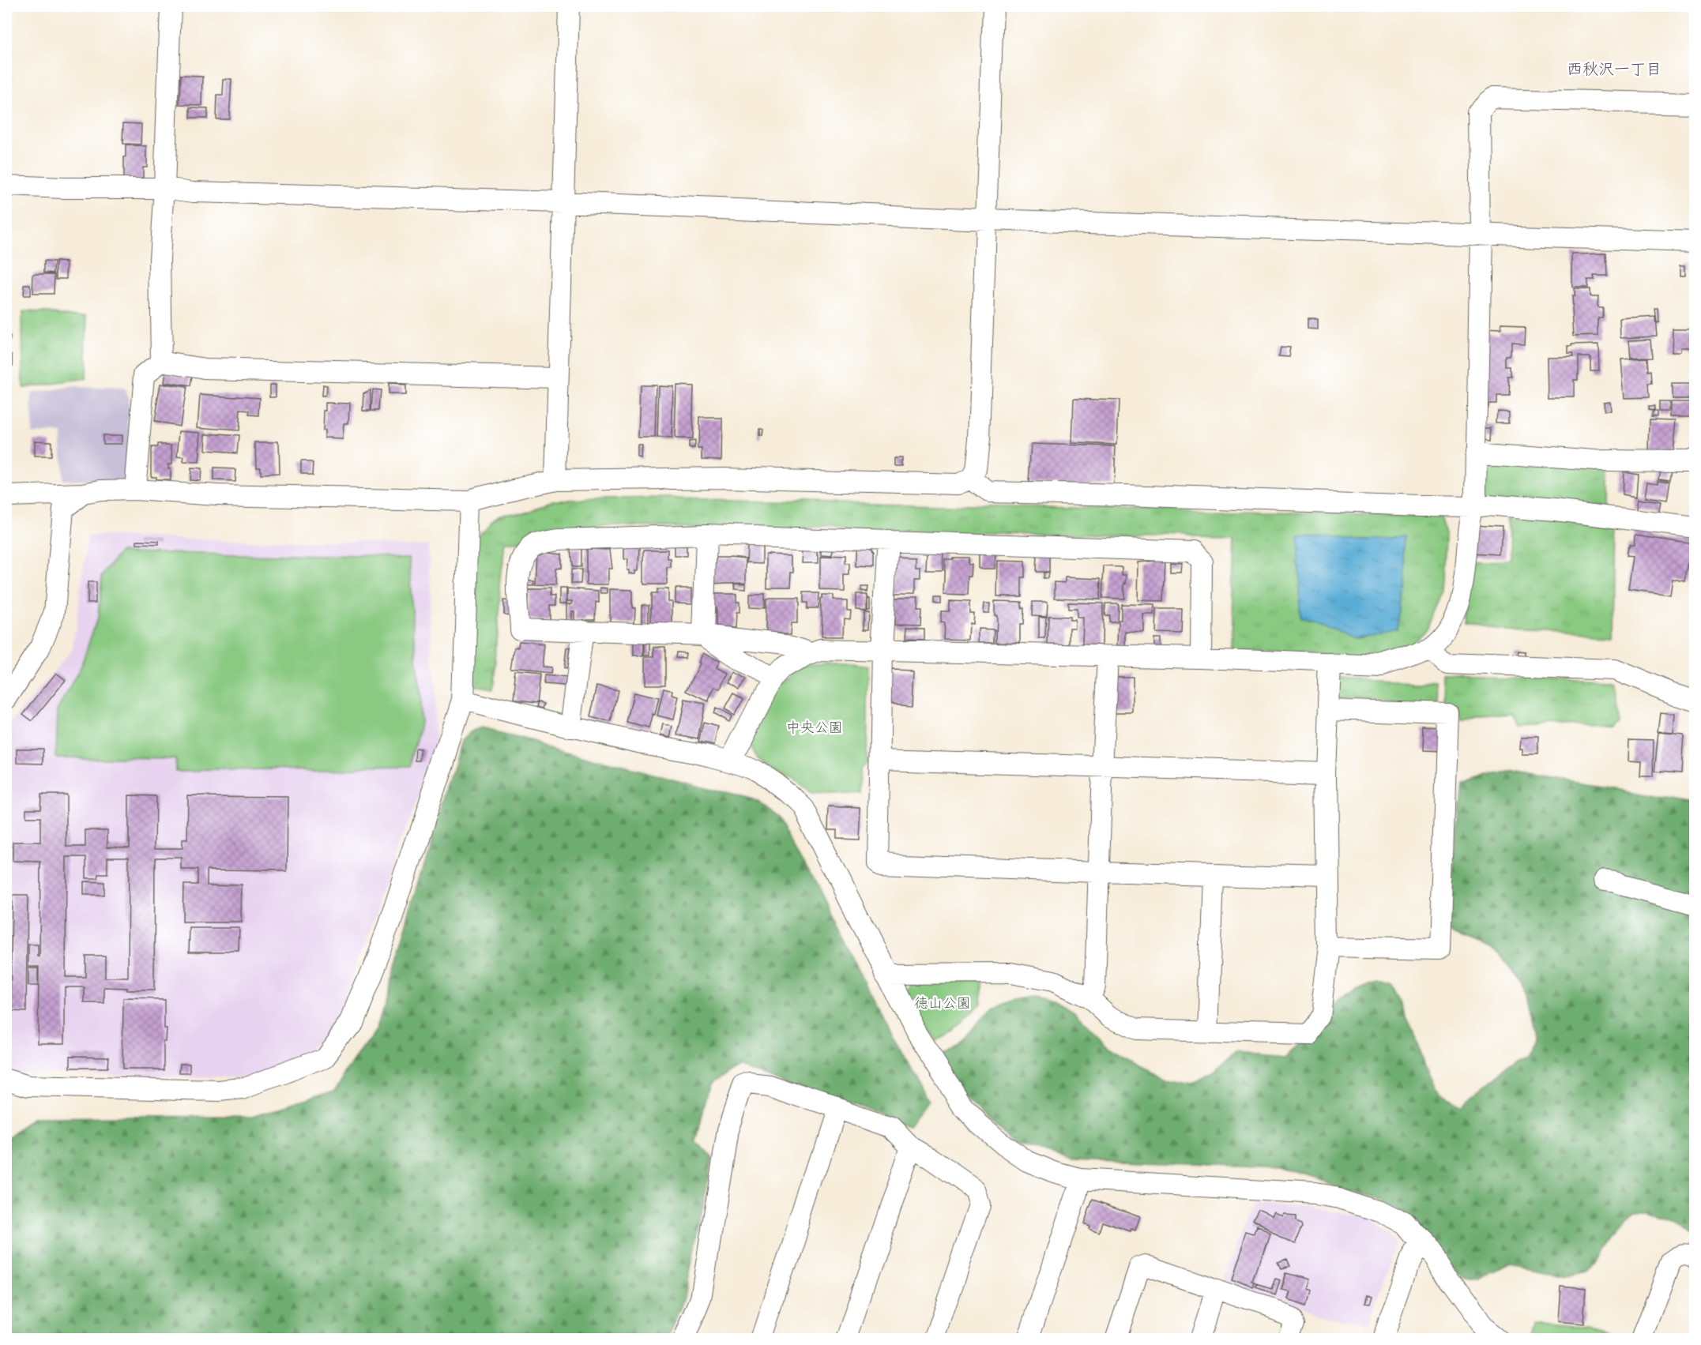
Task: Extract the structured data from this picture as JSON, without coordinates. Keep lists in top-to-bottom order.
{
  "districts": ["西秋沢一丁目"],
  "parks": ["中央公園", "徳山公園"]
}
